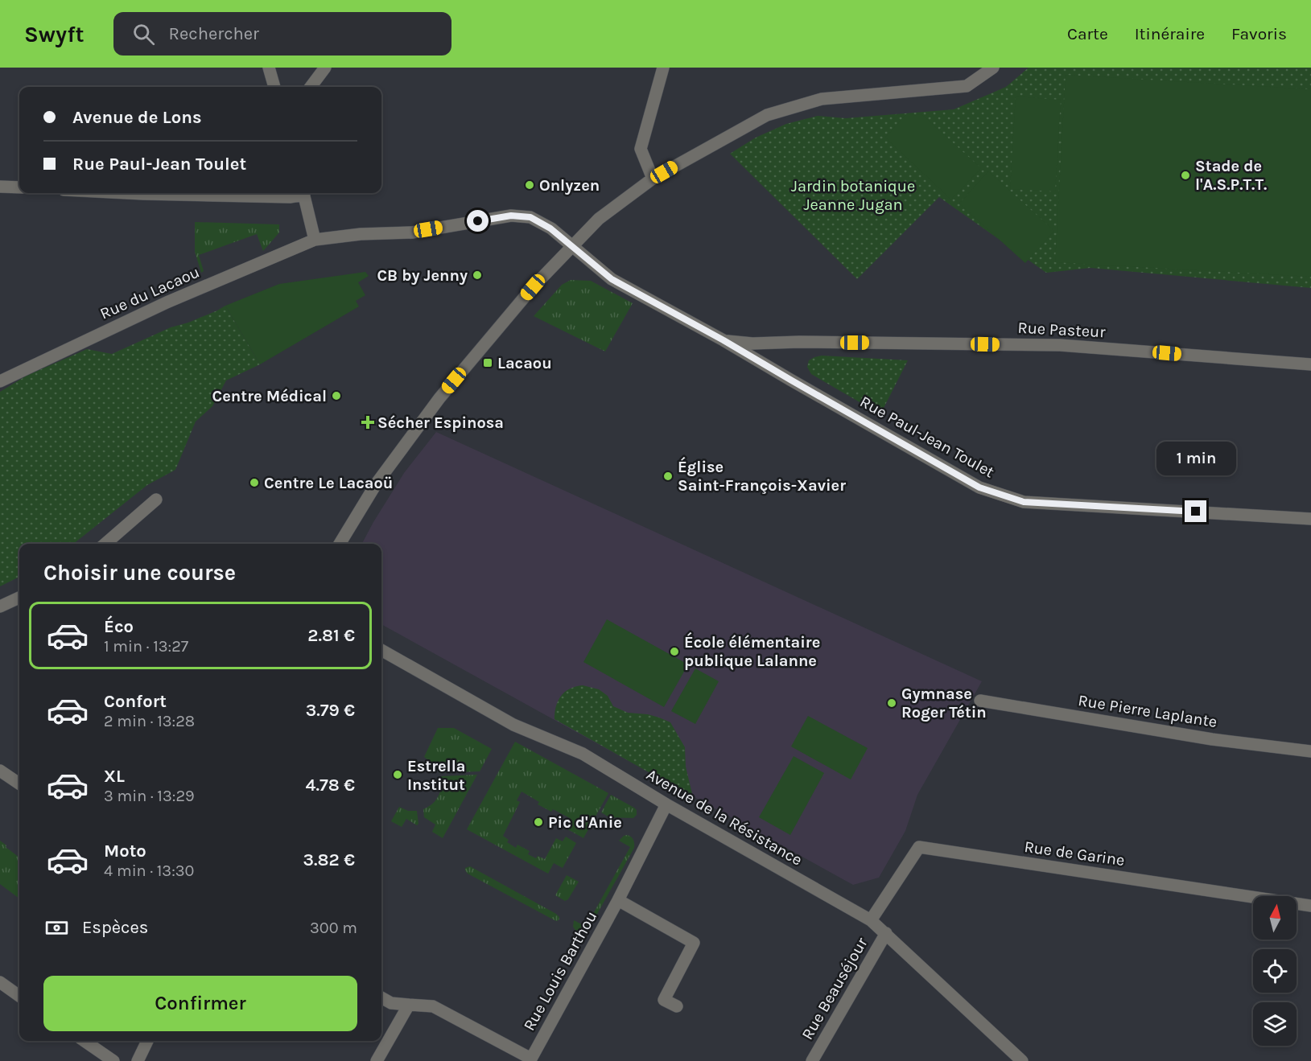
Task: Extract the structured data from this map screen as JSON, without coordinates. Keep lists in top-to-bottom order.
{
  "streets": {
    "street": [
      "Rue du Lacaou",
      "Rue Pasteur",
      "Rue Paul-Jean Toulet",
      "Rue Pierre Laplante",
      "Avenue de la Résistance",
      "Rue de Garine",
      "Rue Louis Barthou",
      "Rue Beauséjour"
    ]
  },
  "crossings": [
    ["Rue du Lacaou", "Rue Paul-Jean Toulet"],
    ["Rue Pasteur", "Rue Paul-Jean Toulet"],
    ["Avenue de la Résistance", "Rue de Garine"],
    ["Avenue de la Résistance", "Rue Louis Barthou"],
    ["Avenue de la Résistance", "Rue Beauséjour"]
  ],
  "parks": ["Jardin botanique Jeanne Jugan"],
  "places": {
    "other": [
      "Stade de l'A.S.P.T.T.",
      "Onlyzen",
      "CB by Jenny",
      "Centre Médical",
      "Église Saint-François-Xavier",
      "Centre Le Lacaoü",
      "École élémentaire publique Lalanne",
      "Gymnase Roger Tétin",
      "Estrella Institut",
      "Pic d'Anie"
    ],
    "transit": ["Lacaou"],
    "health": ["Sécher Espinosa"]
  },
  "north": "top",
  "page": {
    "header": "Swyft",
    "search": "Rechercher",
    "nav": ["Carte", "Itinéraire", "Favoris"],
    "banner": ["Avenue de Lons", "Rue Paul-Jean Toulet"],
    "bubble": "1 min",
    "heading": "Choisir une course",
    "list": [
      {
        "name": "Éco",
        "note": "1 min · 13:27",
        "value": "2.81 €"
      },
      {
        "name": "Confort",
        "note": "2 min · 13:28",
        "value": "3.79 €"
      },
      {
        "name": "XL",
        "note": "3 min · 13:29",
        "value": "4.78 €"
      },
      {
        "name": "Moto",
        "note": "4 min · 13:30",
        "value": "3.82 €"
      }
    ],
    "pay": ["Espèces", "300 m"],
    "buttons": "Confirmer"
  }
}
